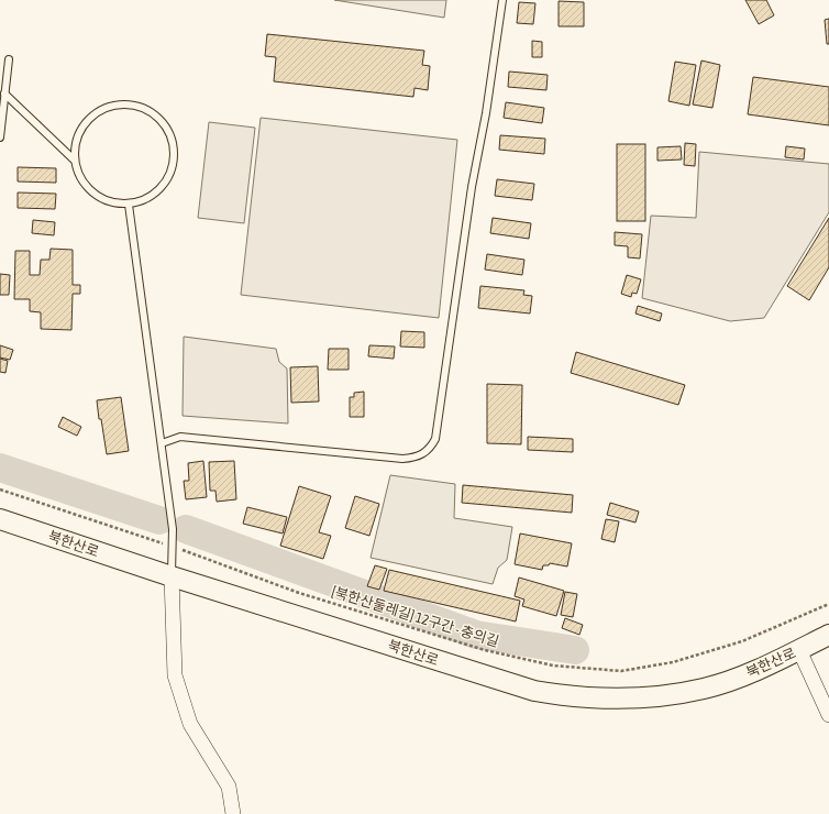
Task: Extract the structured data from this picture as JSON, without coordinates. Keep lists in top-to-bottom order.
{
  "streets": {
    "street": ["북한산로"],
    "path": ["[북한산둘레길] 12구간 - 충의길"]
  }
}
